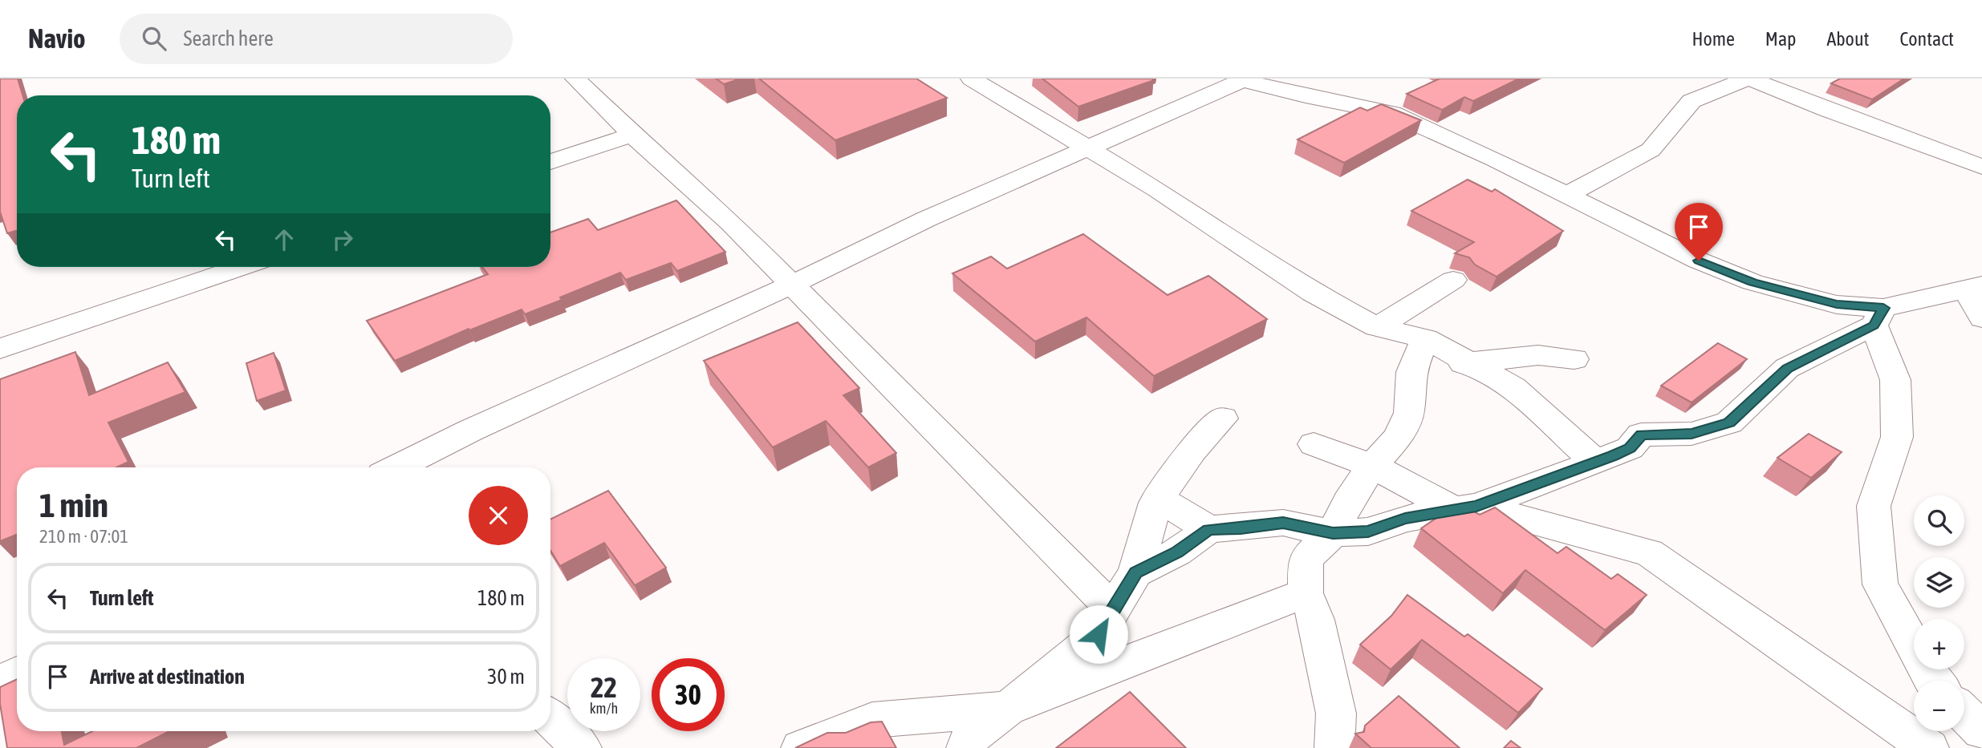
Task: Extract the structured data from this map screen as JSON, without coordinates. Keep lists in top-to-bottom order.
{
  "page": {
    "header": "Navio",
    "search": "Search here",
    "nav": [
      "Home",
      "Map",
      "About",
      "Contact"
    ],
    "turn": ["180 m", "Turn left"],
    "heading": ["1 min", "210 m · 07:01"],
    "map_buttons": ["+", "−"],
    "list": [
      {
        "name": "Turn left",
        "value": "180 m"
      },
      {
        "name": "Arrive at destination",
        "value": "30 m"
      }
    ],
    "speed": "22 km/h",
    "limit": "30"
  }
}
